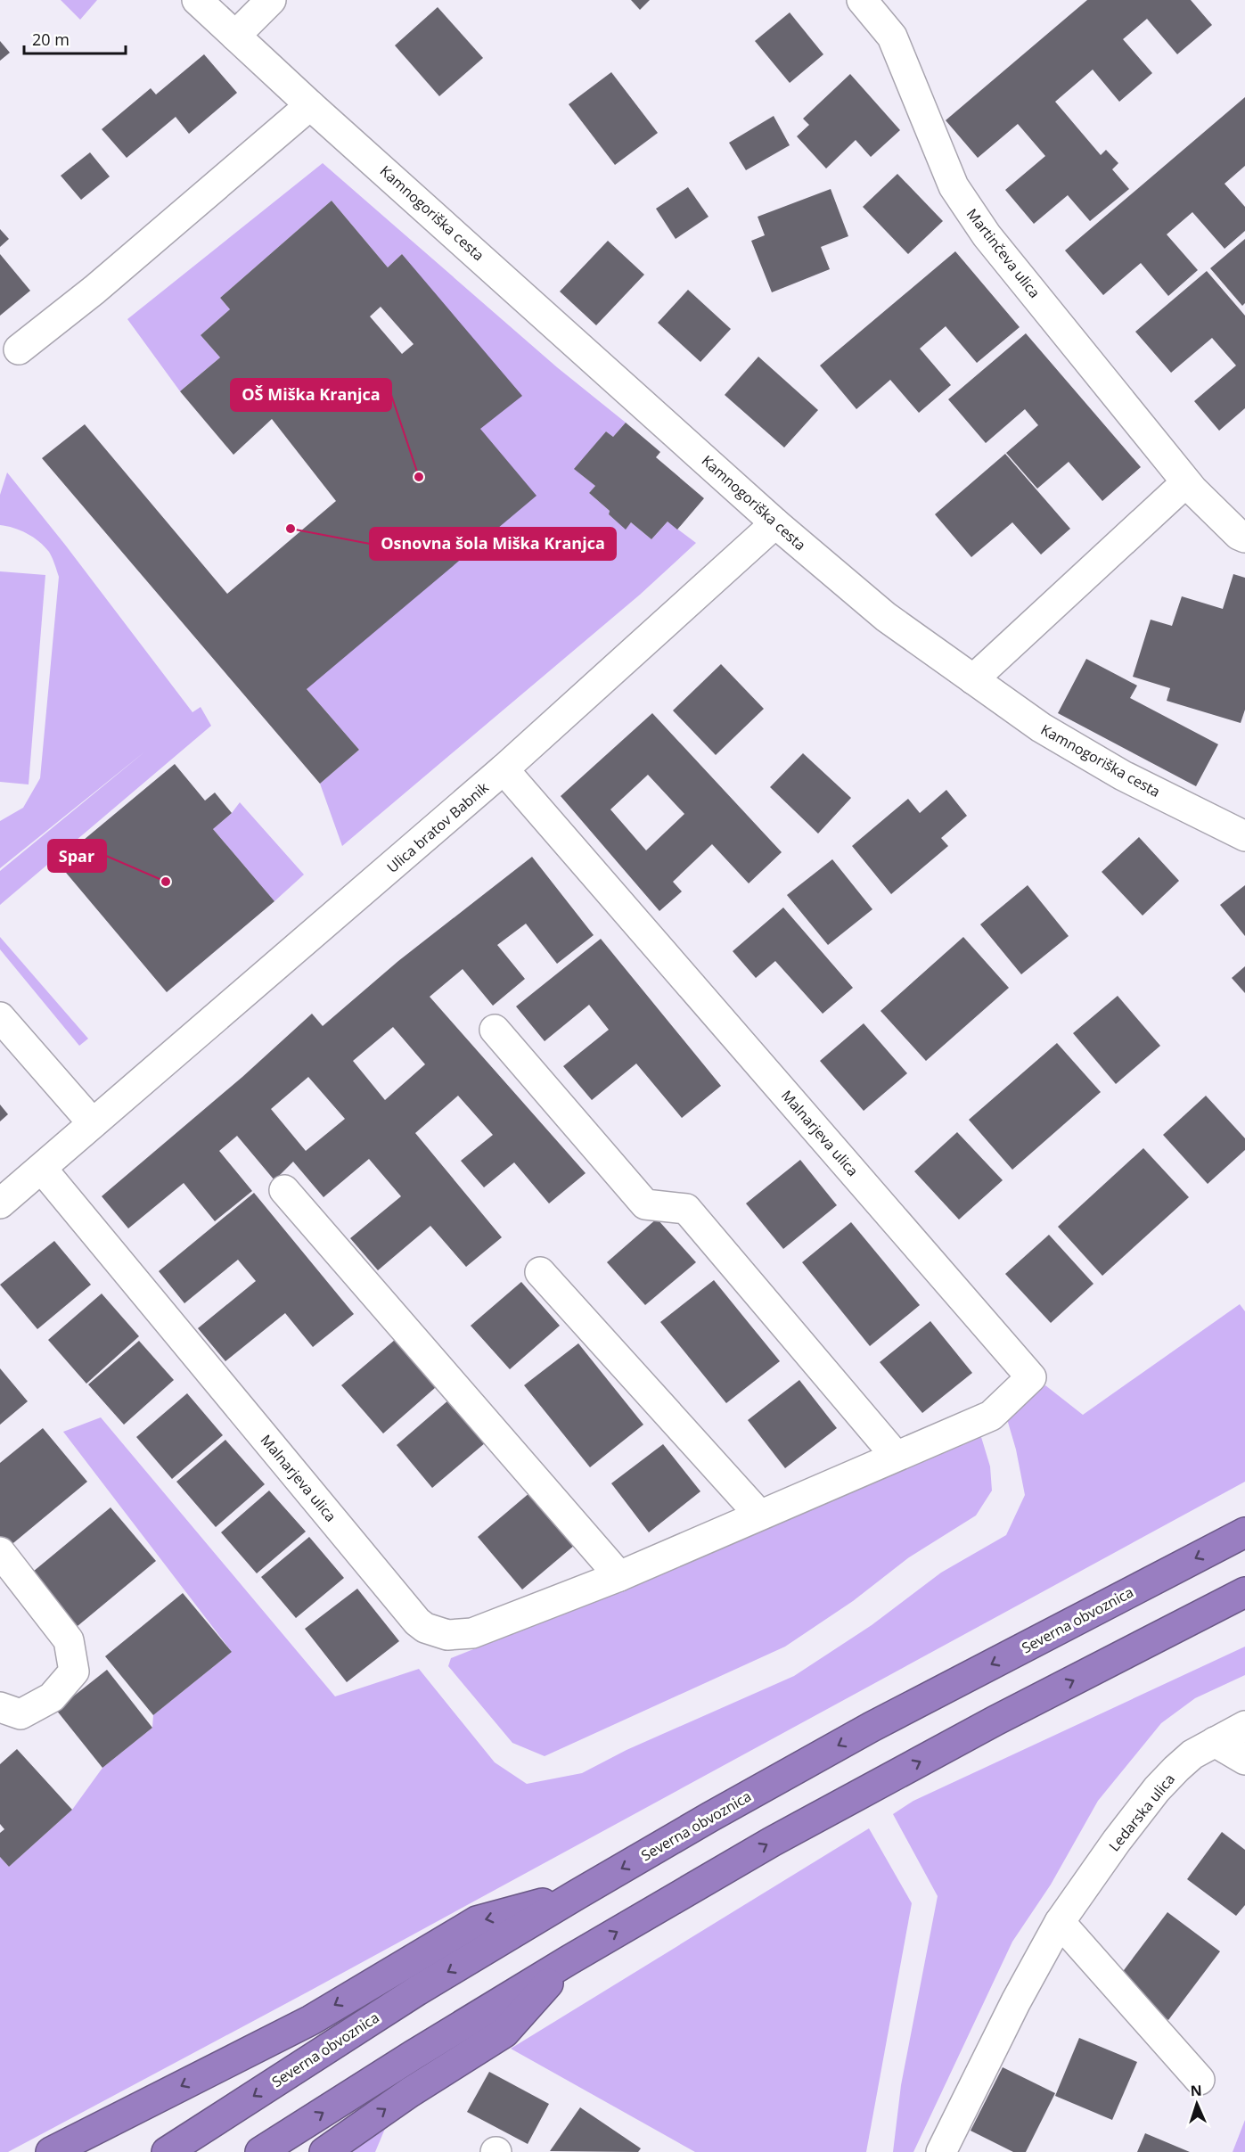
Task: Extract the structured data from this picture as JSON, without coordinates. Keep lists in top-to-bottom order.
{
  "streets": {
    "highway": ["Severna obvoznica"],
    "street": [
      "Kamnogoriška cesta",
      "Martinčeva ulica",
      "Ulica bratov Babnik",
      "Malnarjeva ulica",
      "Ledarska ulica"
    ]
  },
  "crossings": [
    ["Kamnogoriška cesta", "Ulica bratov Babnik"],
    ["Ulica bratov Babnik", "Malnarjeva ulica"]
  ],
  "places": ["OŠ Miška Kranjca", "Osnovna šola Miška Kranjca", "Spar"],
  "scale_bar": "20 m",
  "north": "top"
}
